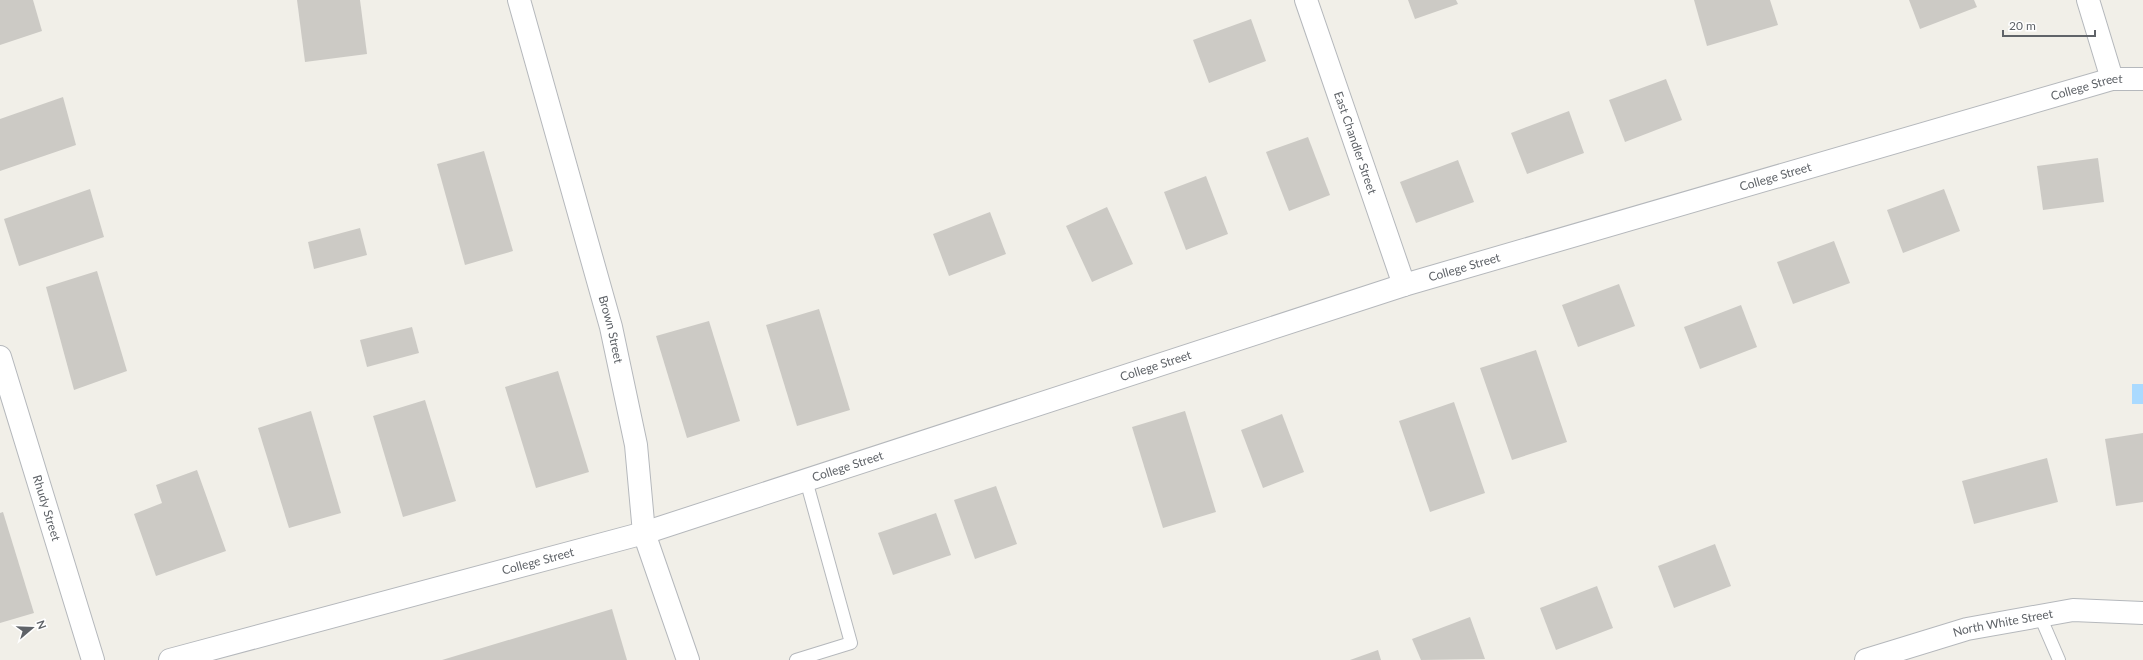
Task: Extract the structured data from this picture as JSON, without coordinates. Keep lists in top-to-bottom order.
{
  "streets": {
    "street": [
      "College Street",
      "East Chandler Street",
      "Brown Street",
      "Rhudy Street",
      "North White Street"
    ]
  },
  "crossings": [
    ["College Street", "East Chandler Street"],
    ["College Street", "Brown Street"]
  ],
  "scale_bar": "20 m",
  "north": "right"
}
